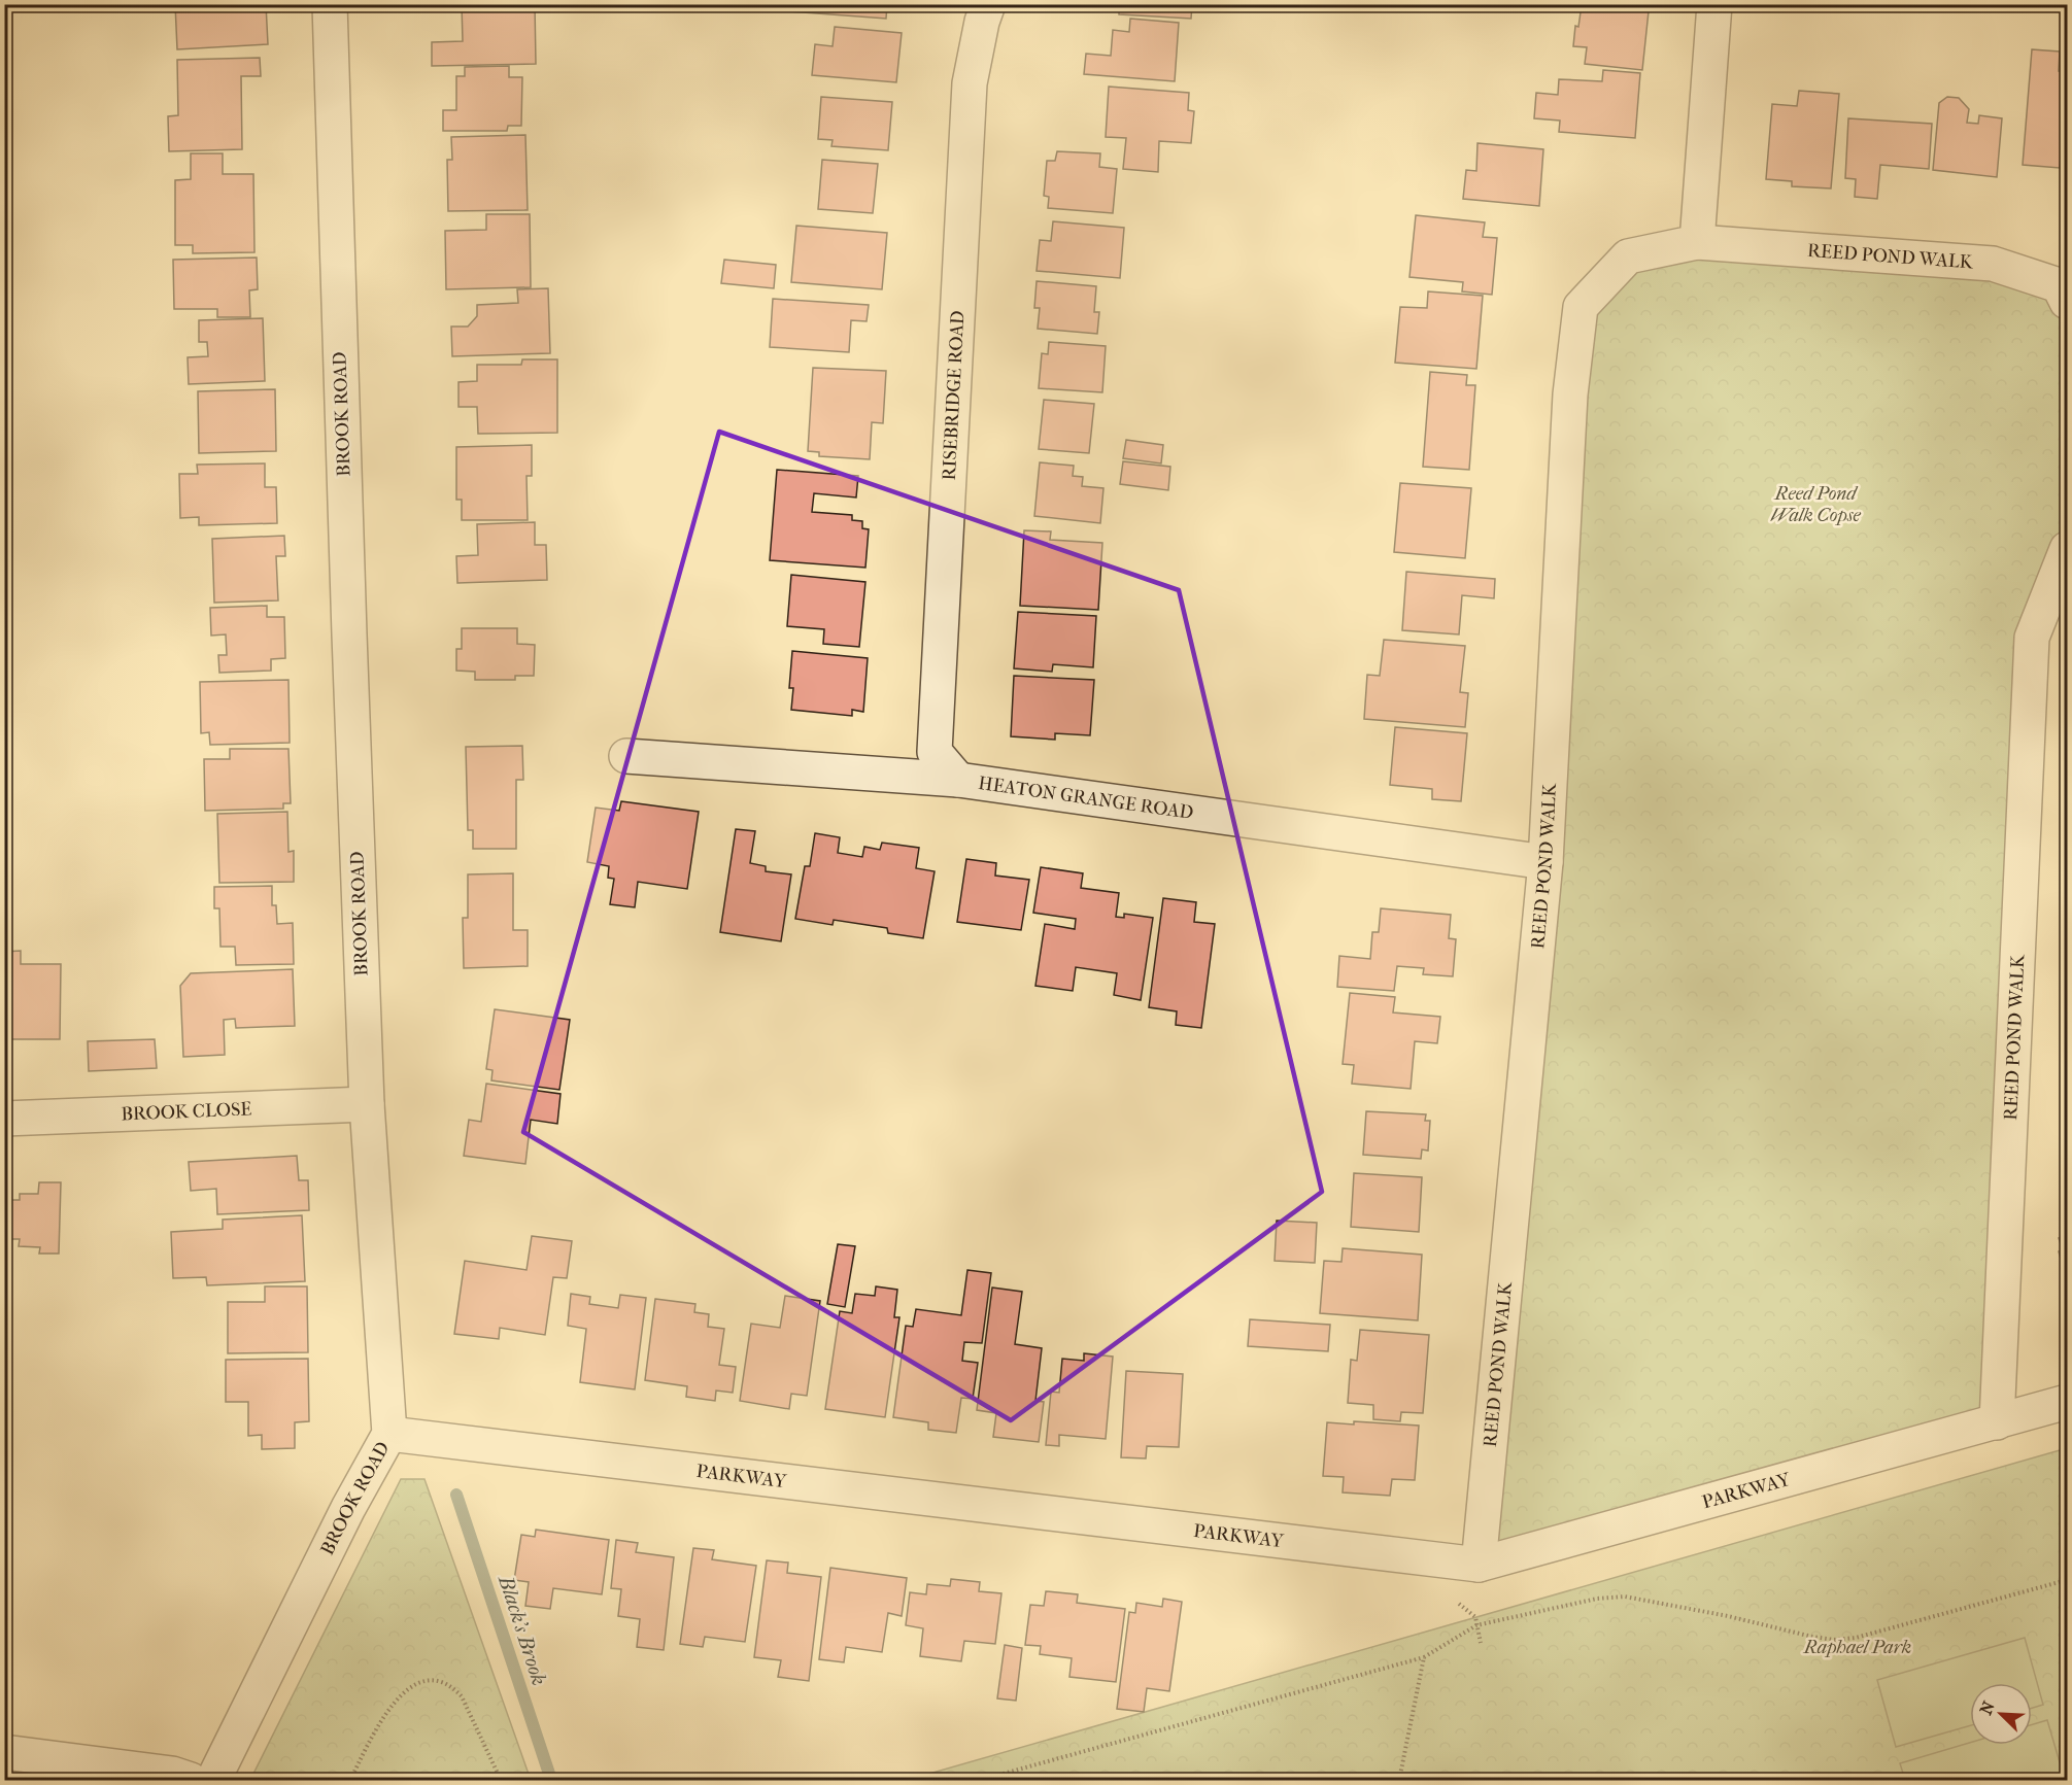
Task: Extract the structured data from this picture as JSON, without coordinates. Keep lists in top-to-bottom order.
{
  "streets": {
    "street": [
      "REED POND WALK",
      "RISEBRIDGE ROAD",
      "BROOK ROAD",
      "HEATON GRANGE ROAD",
      "BROOK CLOSE",
      "PARKWAY"
    ]
  },
  "crossings": [
    ["REED POND WALK", "HEATON GRANGE ROAD"],
    ["REED POND WALK", "PARKWAY"],
    ["RISEBRIDGE ROAD", "HEATON GRANGE ROAD"],
    ["BROOK ROAD", "BROOK CLOSE"],
    ["BROOK ROAD", "PARKWAY"]
  ],
  "water": ["Black's Brook"],
  "parks": ["Reed Pond Walk Copse", "Raphael Park"],
  "north": "top left"
}
